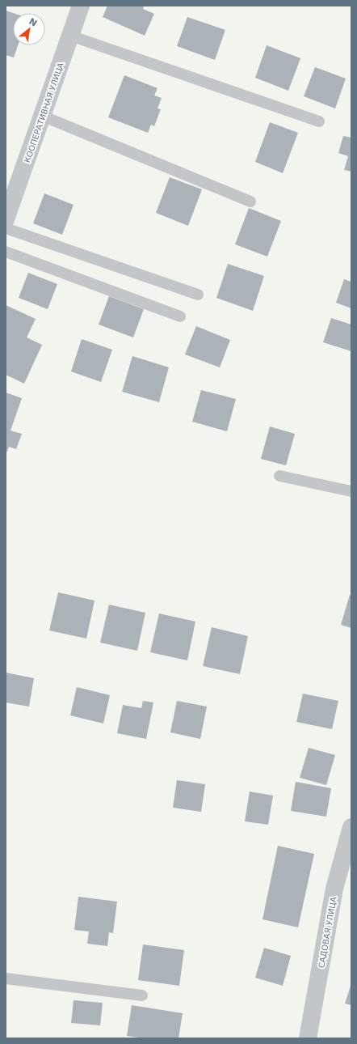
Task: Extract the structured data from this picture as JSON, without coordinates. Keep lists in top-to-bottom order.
{
  "streets": {
    "street": ["КООПЕРАТИВНАЯ УЛИЦА", "САДОВАЯ УЛИЦА"]
  },
  "north": "top right"
}
